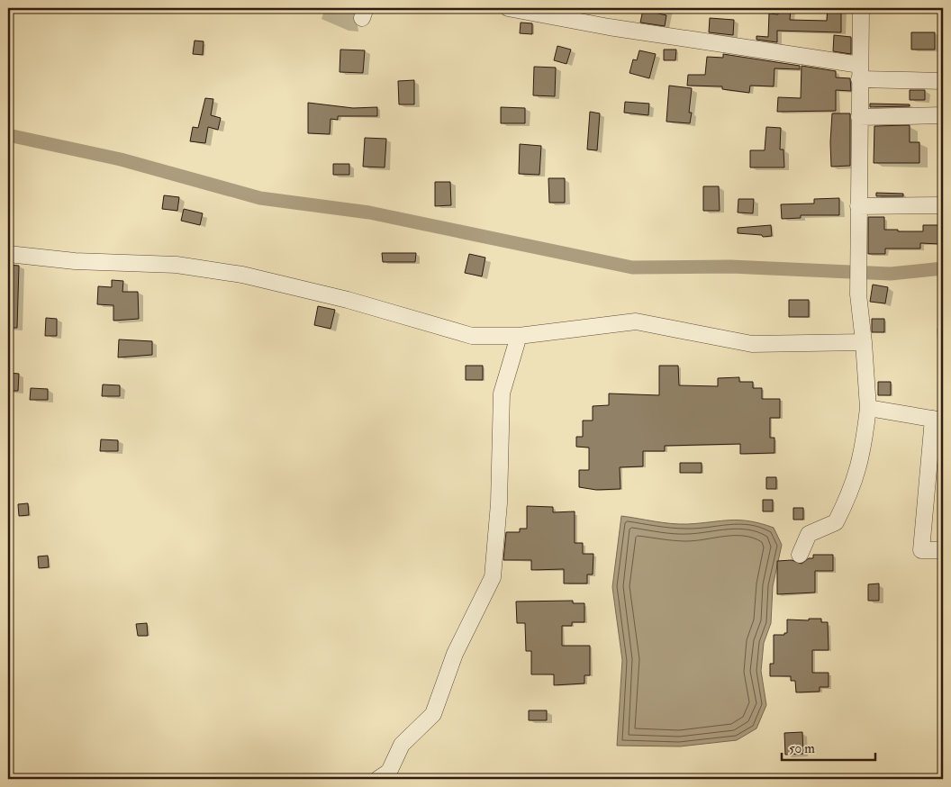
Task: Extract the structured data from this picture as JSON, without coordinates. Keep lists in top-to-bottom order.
{
  "scale_bar": "50 m"
}
